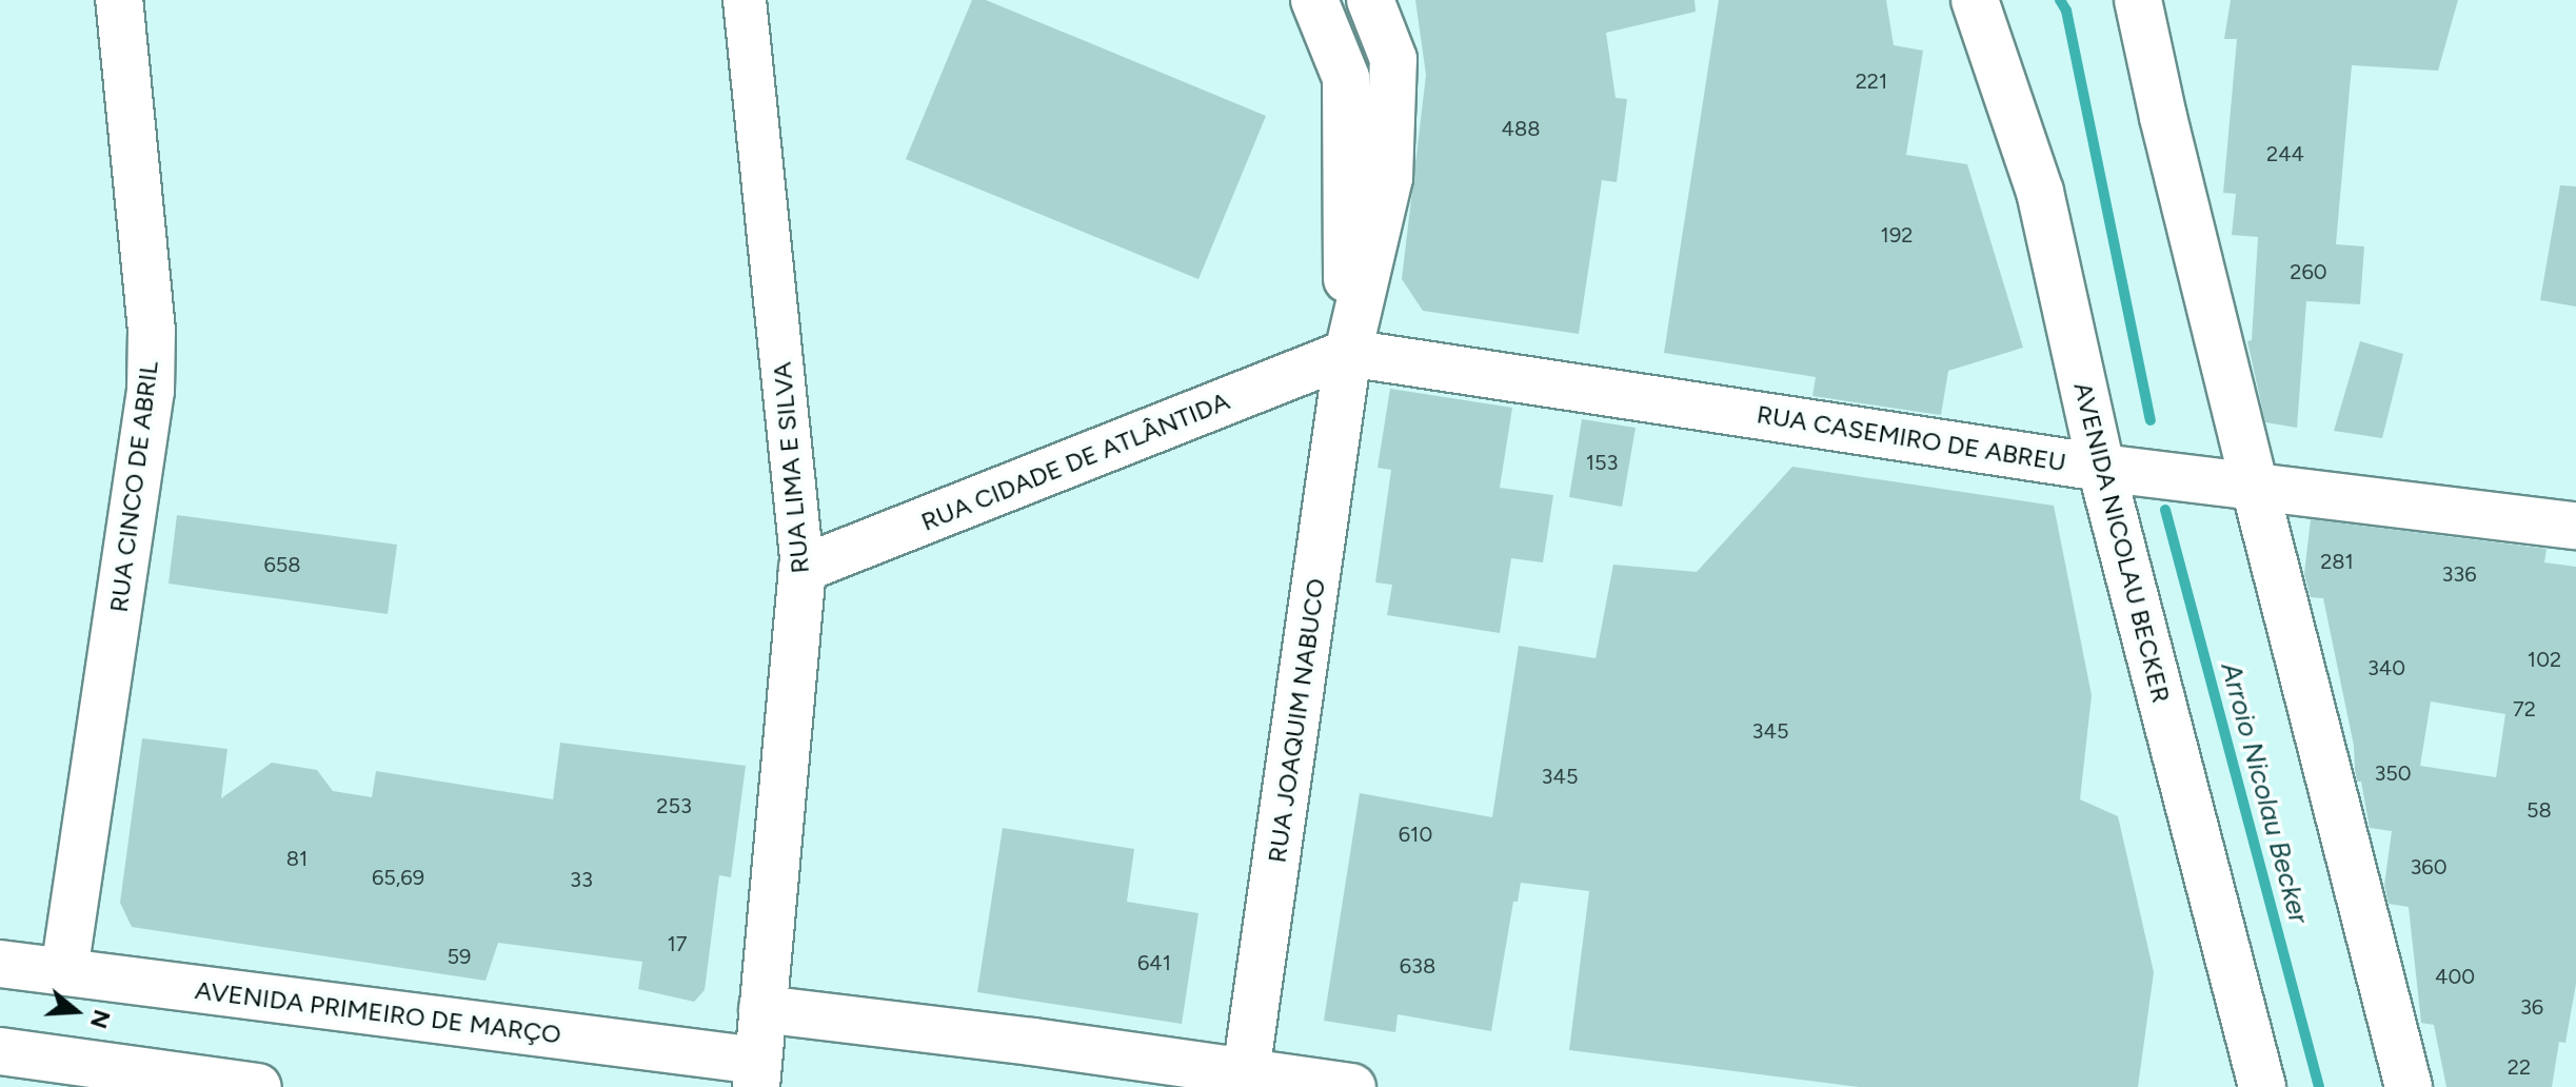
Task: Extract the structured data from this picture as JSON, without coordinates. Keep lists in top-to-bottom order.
{
  "streets": {
    "street": [
      "RUA CASEMIRO DE ABREU",
      "RUA CIDADE DE ATLÂNTIDA",
      "RUA LIMA E SILVA",
      "RUA CINCO DE ABRIL",
      "AVENIDA NICOLAU BECKER",
      "RUA JOAQUIM NABUCO",
      "AVENIDA PRIMEIRO DE MARÇO"
    ]
  },
  "crossings": [
    ["RUA CASEMIRO DE ABREU", "RUA CIDADE DE ATLÂNTIDA"],
    ["RUA CASEMIRO DE ABREU", "AVENIDA NICOLAU BECKER"],
    ["RUA CASEMIRO DE ABREU", "RUA JOAQUIM NABUCO"],
    ["RUA CIDADE DE ATLÂNTIDA", "RUA LIMA E SILVA"],
    ["RUA CIDADE DE ATLÂNTIDA", "RUA JOAQUIM NABUCO"],
    ["RUA LIMA E SILVA", "AVENIDA PRIMEIRO DE MARÇO"],
    ["RUA CINCO DE ABRIL", "AVENIDA PRIMEIRO DE MARÇO"]
  ],
  "water": ["Arroio Nicolau Becker"],
  "house_numbers": [
    "221",
    "488",
    "244",
    "192",
    "260",
    "153",
    "281",
    "658",
    "336",
    "102",
    "340",
    "72",
    "345",
    "350",
    "345",
    "253",
    "58",
    "610",
    "81",
    "360",
    "65,69",
    "33",
    "17",
    "59",
    "641",
    "638",
    "400",
    "36",
    "22"
  ],
  "north": "right"
}
